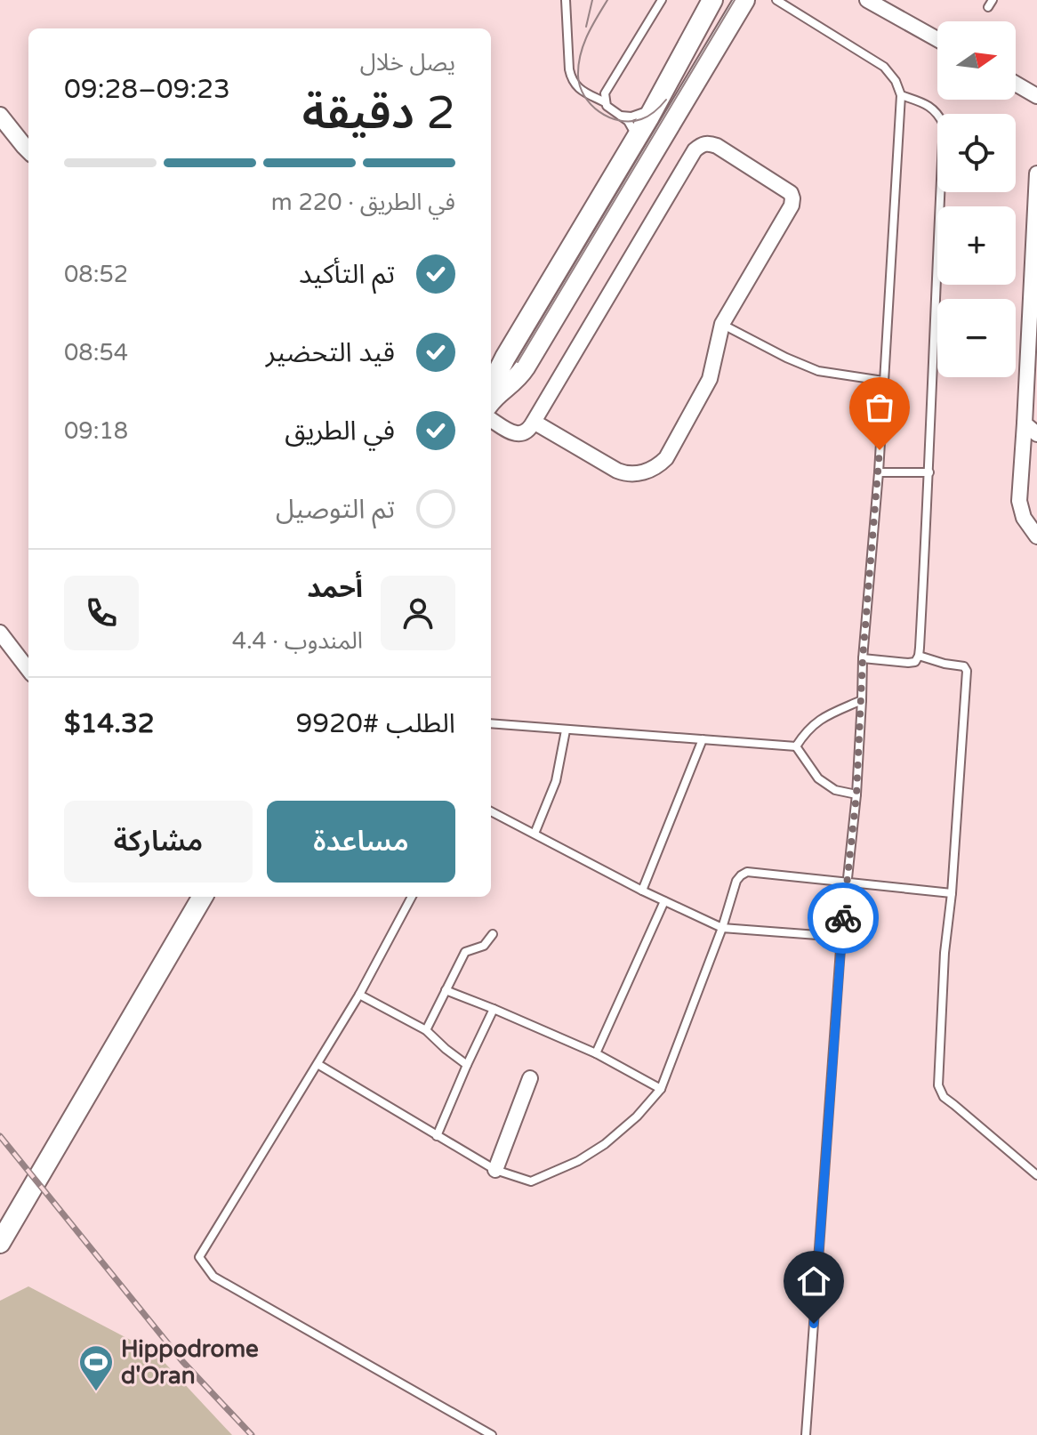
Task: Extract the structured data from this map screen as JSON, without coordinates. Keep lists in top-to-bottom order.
{
  "places": {
    "sports": ["Hippodrome d'Oran"]
  },
  "north": "right",
  "page": {
    "map_buttons": ["+", "−"],
    "heading": ["2 دقيقة", "يصل خلال", "09:23–09:28"],
    "panel": [
      "أحمد",
      "المندوب · 4.4",
      "الطلب #9920",
      "$14.32"
    ],
    "bar": "في الطريق · 220 m",
    "list": [
      ["تم التأكيد", "08:52"],
      ["قيد التحضير", "08:54"],
      ["في الطريق", "09:18"],
      "تم التوصيل"
    ],
    "buttons": ["مساعدة", "مشاركة"]
  }
}
